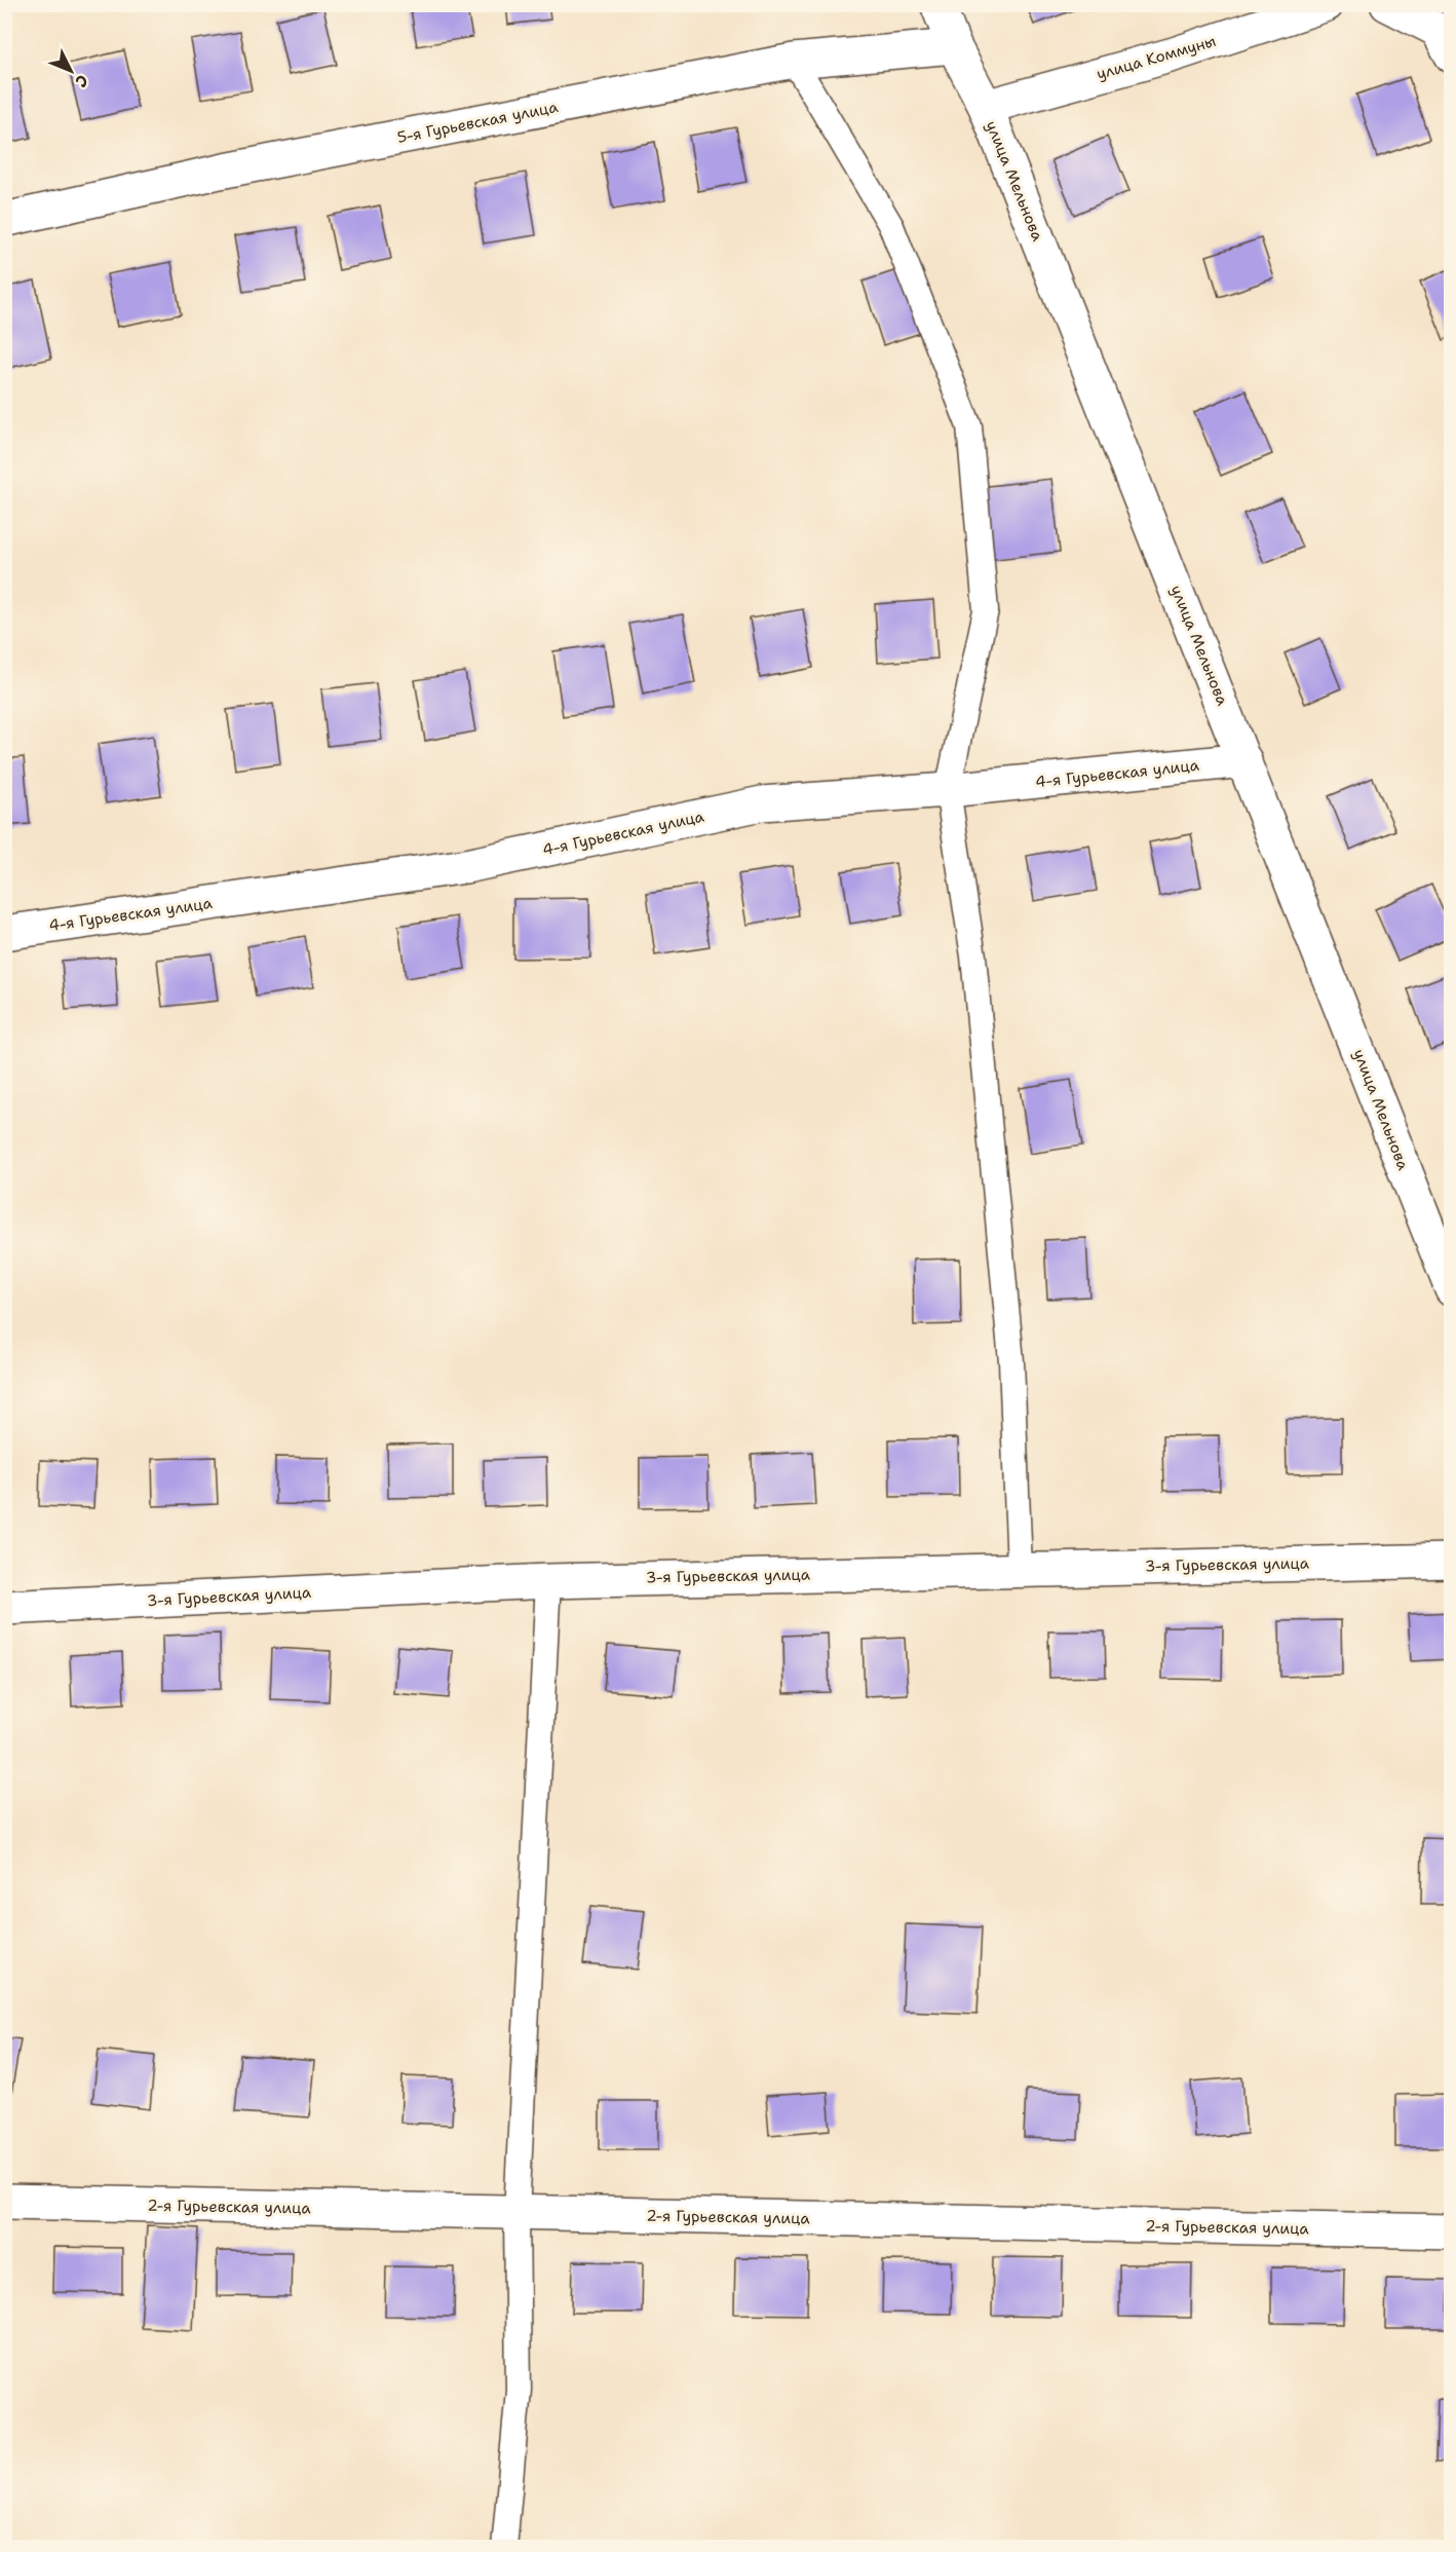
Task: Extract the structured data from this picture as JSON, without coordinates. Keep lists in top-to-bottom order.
{
  "streets": {
    "street": [
      "улица Коммуны",
      "5-я Гурьевская улица",
      "улица Мельнова",
      "4-я Гурьевская улица",
      "3-я Гурьевская улица",
      "2-я Гурьевская улица"
    ]
  },
  "crossings": [
    ["улица Коммуны", "улица Мельнова"],
    ["5-я Гурьевская улица", "улица Мельнова"],
    ["улица Мельнова", "4-я Гурьевская улица"]
  ],
  "north": "bottom right"
}
